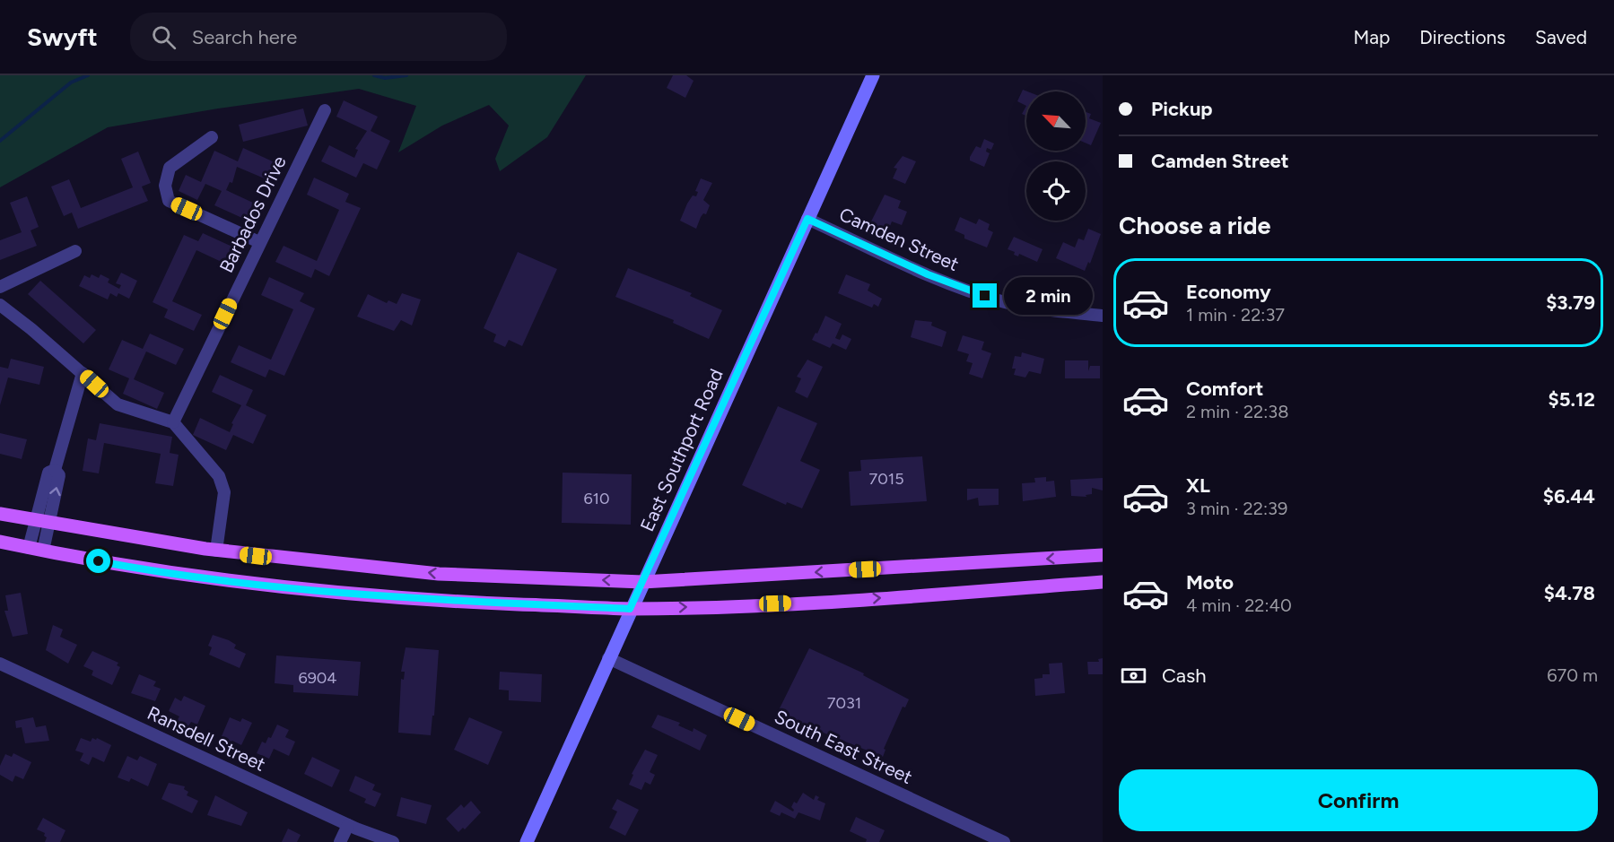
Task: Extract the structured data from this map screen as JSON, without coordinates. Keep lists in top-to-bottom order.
{
  "streets": {
    "main road": ["East Southport Road"],
    "street": [
      "Barbados Drive",
      "Camden Street",
      "Ransdell Street",
      "South East Street"
    ]
  },
  "crossings": [
    ["Camden Street", "East Southport Road"],
    ["East Southport Road", "South East Street"]
  ],
  "house_numbers": [
    "7015",
    "610",
    "6904",
    "7031"
  ],
  "north": "top left",
  "page": {
    "header": "Swyft",
    "search": "Search here",
    "nav": ["Map", "Directions", "Saved"],
    "banner": ["Pickup", "Camden Street"],
    "heading": "Choose a ride",
    "list": [
      {
        "name": "Economy",
        "note": "1 min · 22:37",
        "value": "$3.79"
      },
      {
        "name": "Comfort",
        "note": "2 min · 22:38",
        "value": "$5.12"
      },
      {
        "name": "XL",
        "note": "3 min · 22:39",
        "value": "$6.44"
      },
      {
        "name": "Moto",
        "note": "4 min · 22:40",
        "value": "$4.78"
      }
    ],
    "bubble": "2 min",
    "pay": ["Cash", "670 m"],
    "buttons": "Confirm"
  }
}
